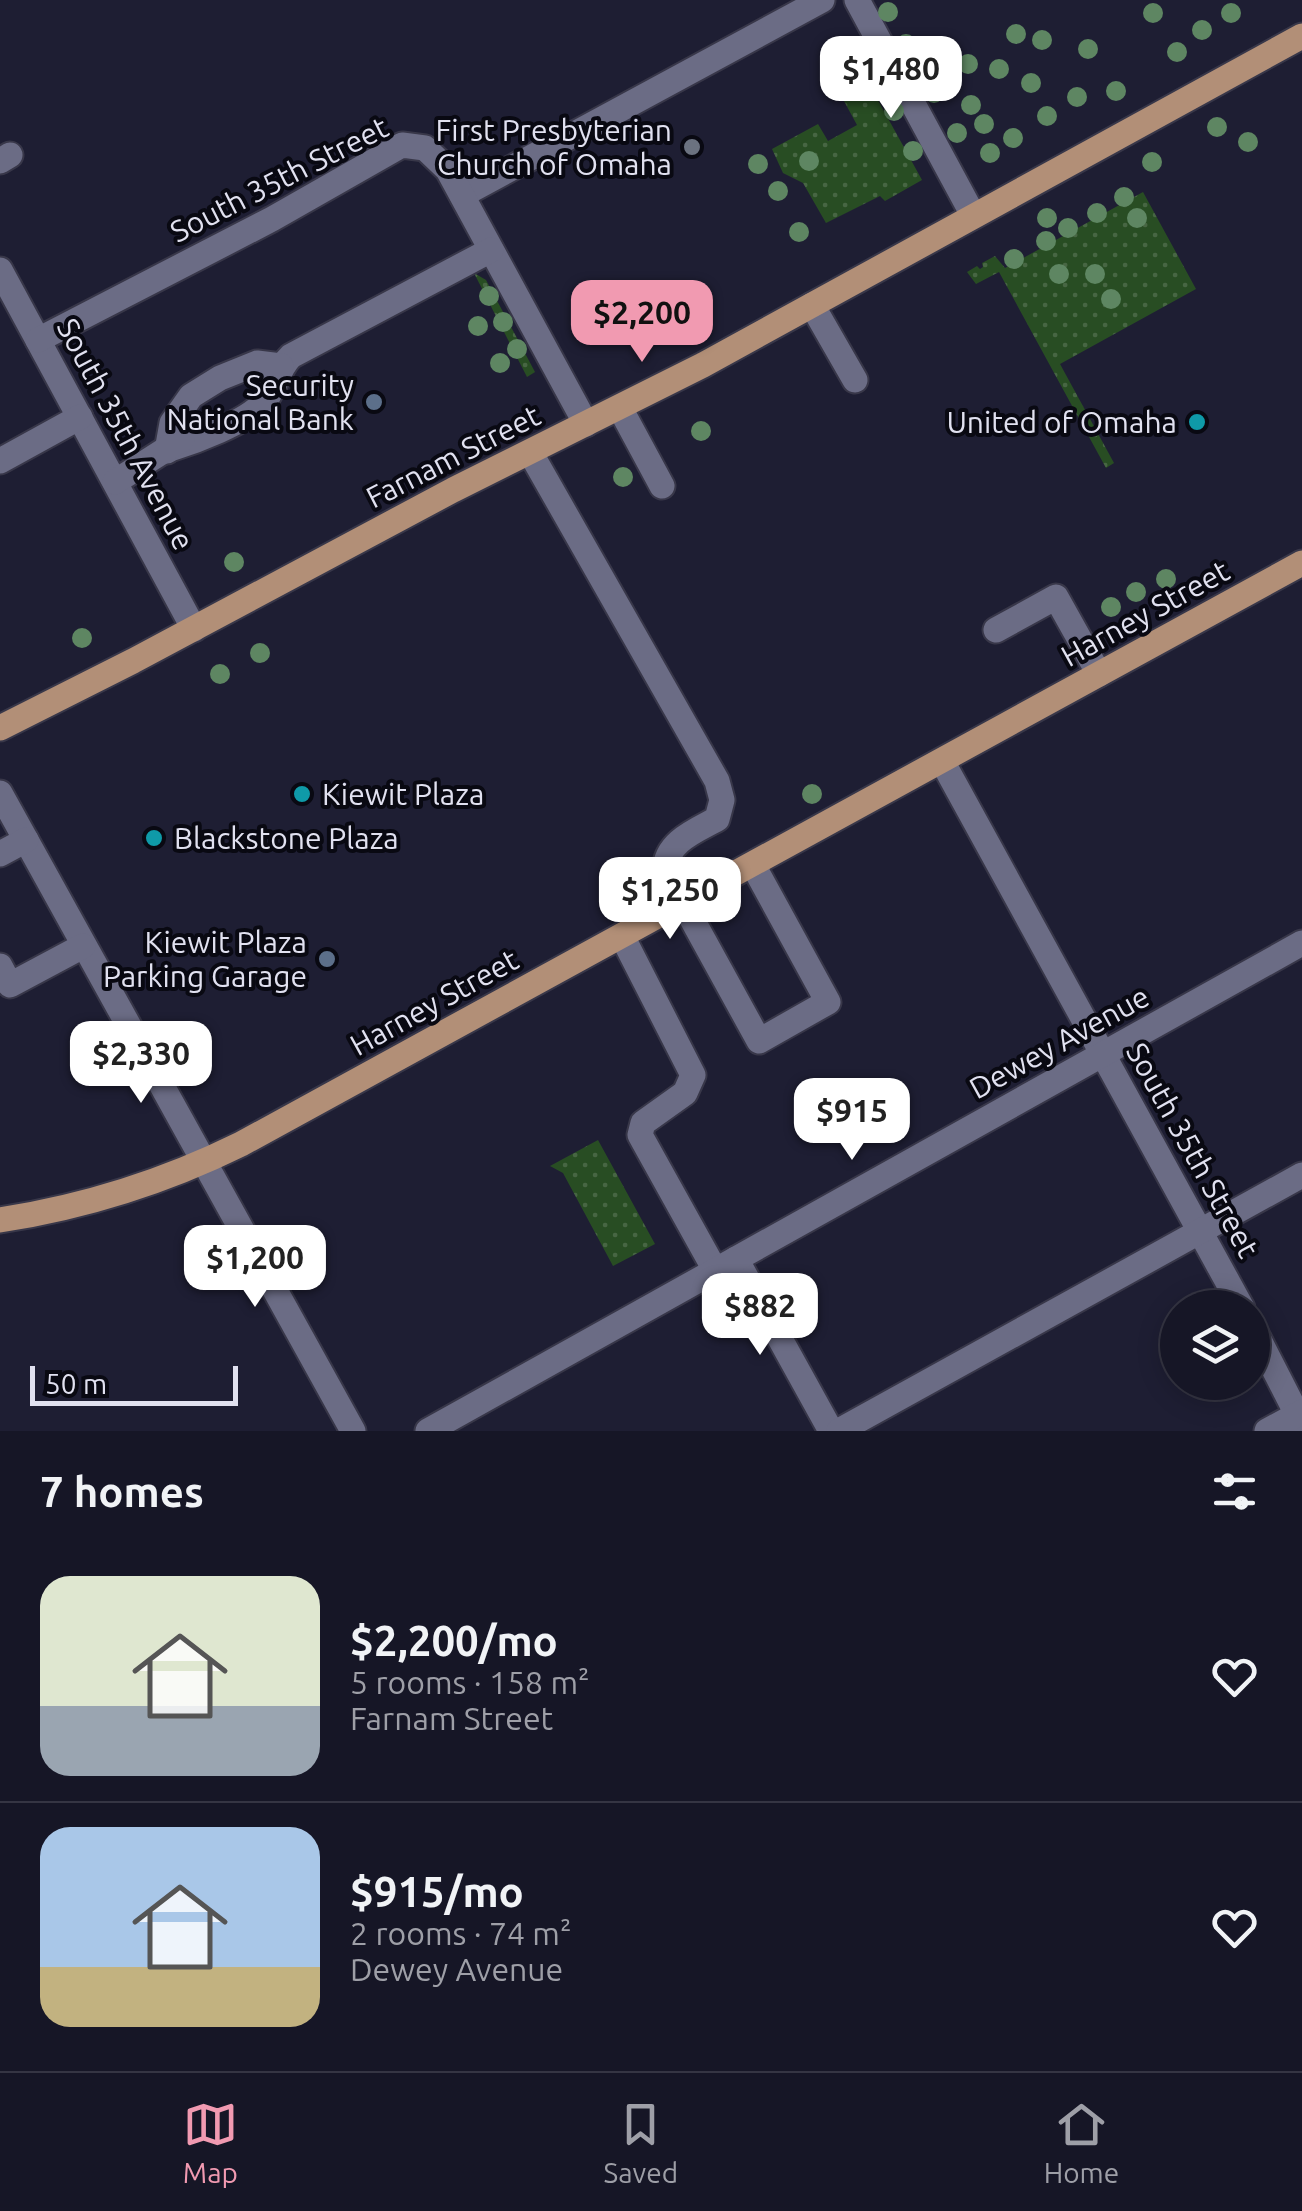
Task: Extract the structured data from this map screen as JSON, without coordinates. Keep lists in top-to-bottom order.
{
  "streets": {
    "main road": ["Farnam Street", "Harney Street"],
    "street": ["South 35th Street", "South 35th Avenue", "Dewey Avenue"]
  },
  "crossings": [
    ["South 35th Street", "South 35th Avenue"],
    ["South 35th Street", "Farnam Street"],
    ["South 35th Street", "Harney Street"],
    ["South 35th Street", "Dewey Avenue"],
    ["South 35th Avenue", "Farnam Street"]
  ],
  "places": [
    "First Presbyterian Church of Omaha",
    "Security National Bank",
    "United of Omaha",
    "Kiewit Plaza",
    "Blackstone Plaza",
    "Kiewit Plaza Parking Garage"
  ],
  "scale_bar": "50 m",
  "page": {
    "price": [
      "$1,480",
      "$2,200",
      "$1,250",
      "$2,330",
      "$915",
      "$1,200",
      "$882"
    ],
    "scale": "50 m",
    "heading": "7 homes",
    "list": [
      {
        "name": "$2,200/mo",
        "note": "5 rooms · 158 m² · Farnam Street"
      },
      {
        "name": "$915/mo",
        "note": "2 rooms · 74 m² · Dewey Avenue"
      }
    ],
    "tabs": ["Map", "Saved", "Home"]
  }
}
